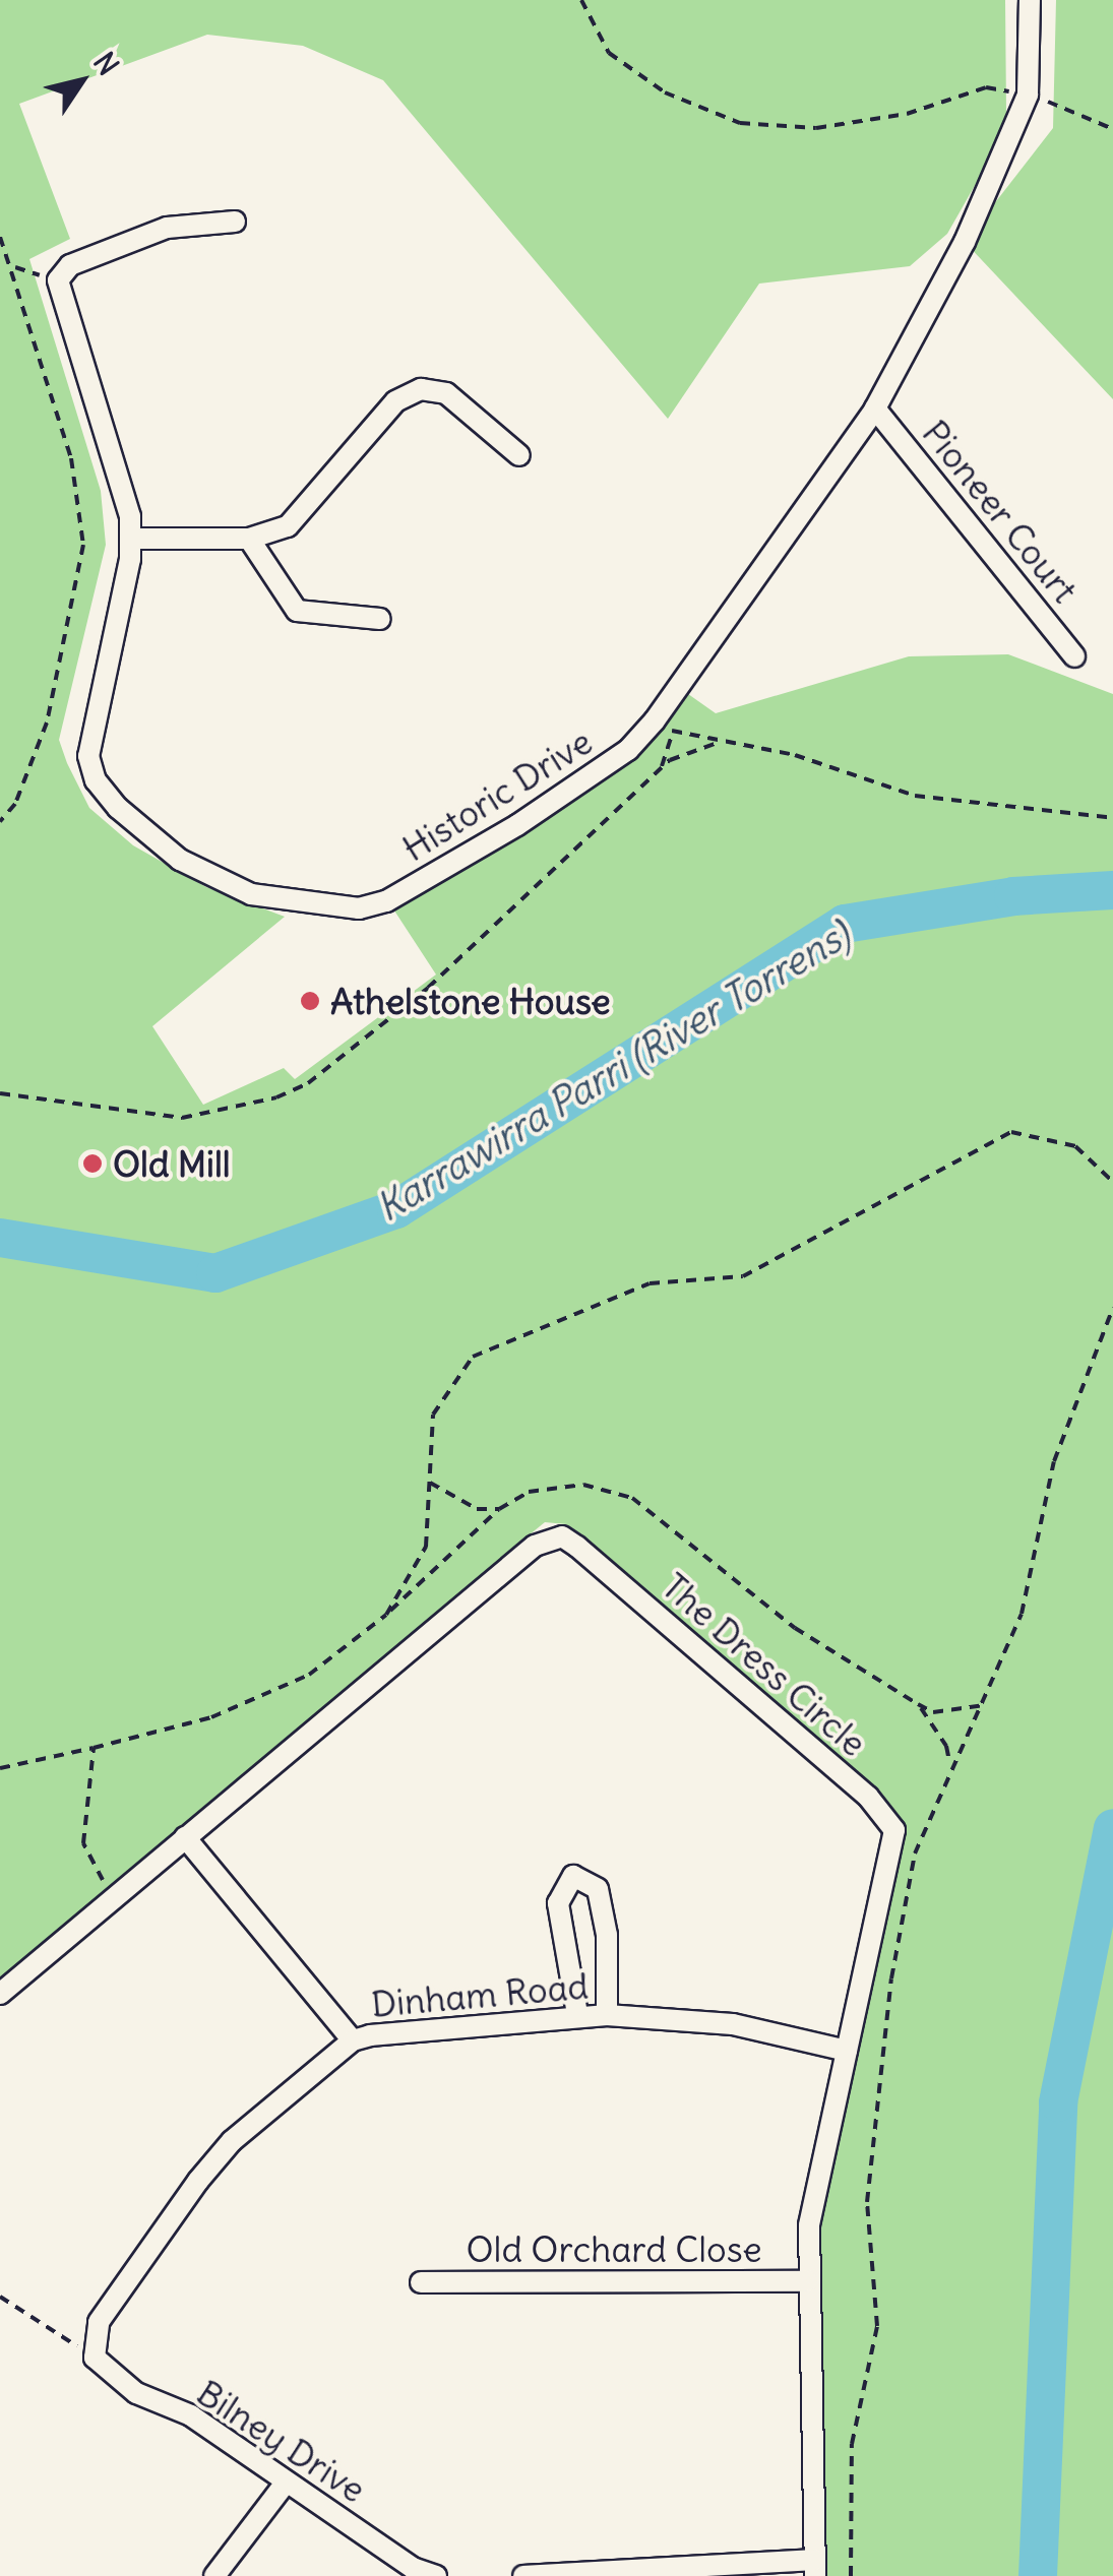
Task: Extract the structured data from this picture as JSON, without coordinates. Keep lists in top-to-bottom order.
{
  "streets": {
    "street": [
      "Pioneer Court",
      "Historic Drive",
      "The Dress Circle",
      "Dinham Road",
      "Old Orchard Close",
      "Bilney Drive"
    ]
  },
  "crossings": [
    ["Pioneer Court", "Historic Drive"],
    ["The Dress Circle", "Dinham Road"],
    ["The Dress Circle", "Old Orchard Close"],
    ["Dinham Road", "Bilney Drive"]
  ],
  "water": ["Karrawirra Parri (River Torrens)"],
  "places": ["Athelstone House", "Old Mill"],
  "north": "top right"
}
